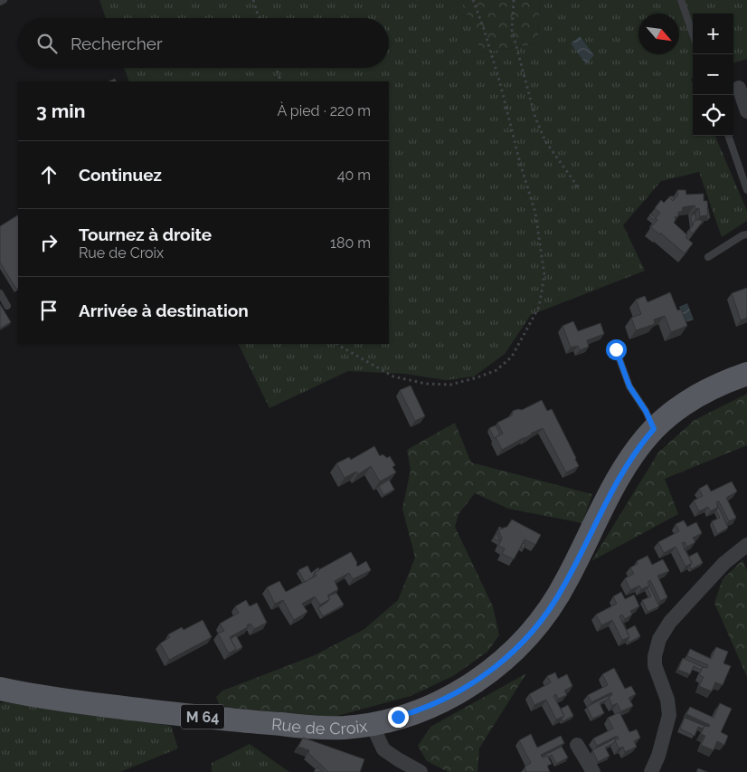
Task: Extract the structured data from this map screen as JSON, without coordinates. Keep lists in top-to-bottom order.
{
  "streets": {
    "main road": ["M 64", "Rue de Croix"]
  },
  "north": "bottom right",
  "page": {
    "map_buttons": ["+", "−"],
    "search": "Rechercher",
    "heading": ["3 min", "À pied · 220 m"],
    "list": [
      ["Continuez", "40 m"],
      ["Tournez à droite", "Rue de Croix", "180 m"],
      "Arrivée à destination"
    ]
  }
}
